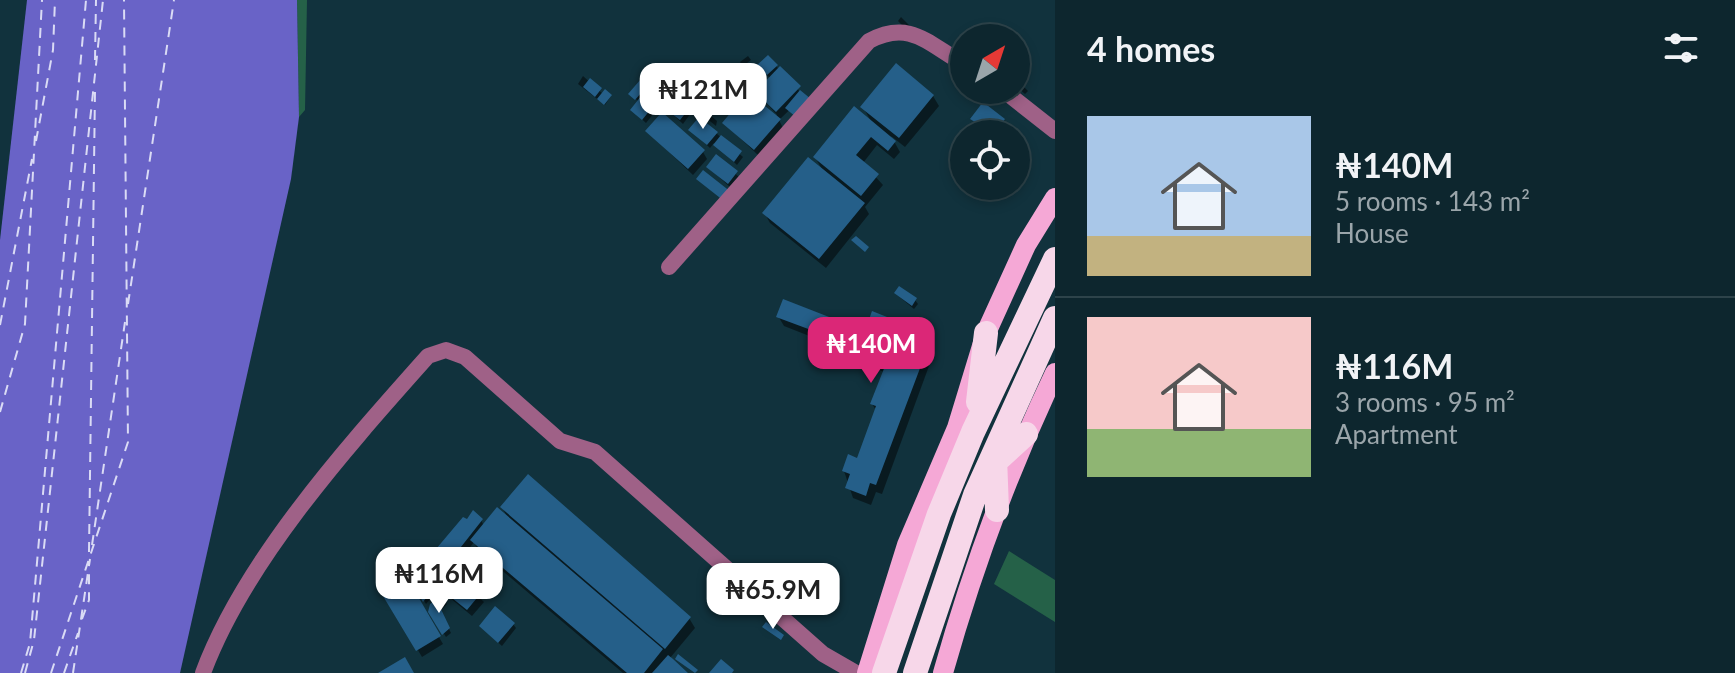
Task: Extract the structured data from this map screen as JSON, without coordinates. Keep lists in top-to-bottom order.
{
  "north": "top right",
  "page": {
    "heading": "4 homes",
    "price": [
      "₦121M",
      "₦140M",
      "₦116M",
      "₦65.9M"
    ],
    "list": [
      {
        "name": "₦140M",
        "note": "5 rooms · 143 m² · House"
      },
      {
        "name": "₦116M",
        "note": "3 rooms · 95 m² · Apartment"
      }
    ]
  }
}
